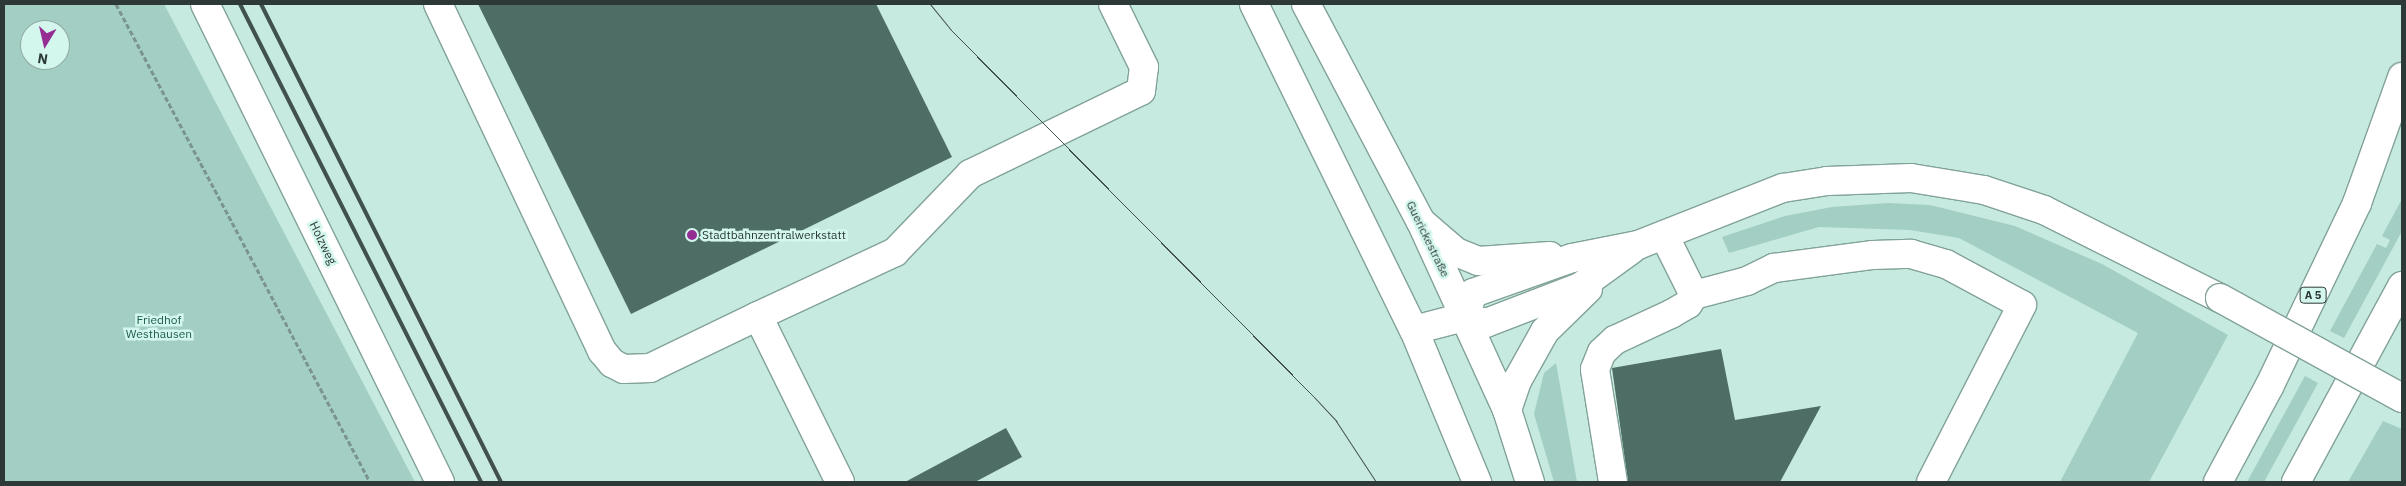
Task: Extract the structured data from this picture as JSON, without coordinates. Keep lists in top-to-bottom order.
{
  "streets": {
    "main road": ["Guerickestraße", "Holzweg", "A 5"]
  },
  "parks": ["Friedhof Westhausen"],
  "places": ["Stadtbahnzentralwerkstatt"],
  "north": "bottom"
}
